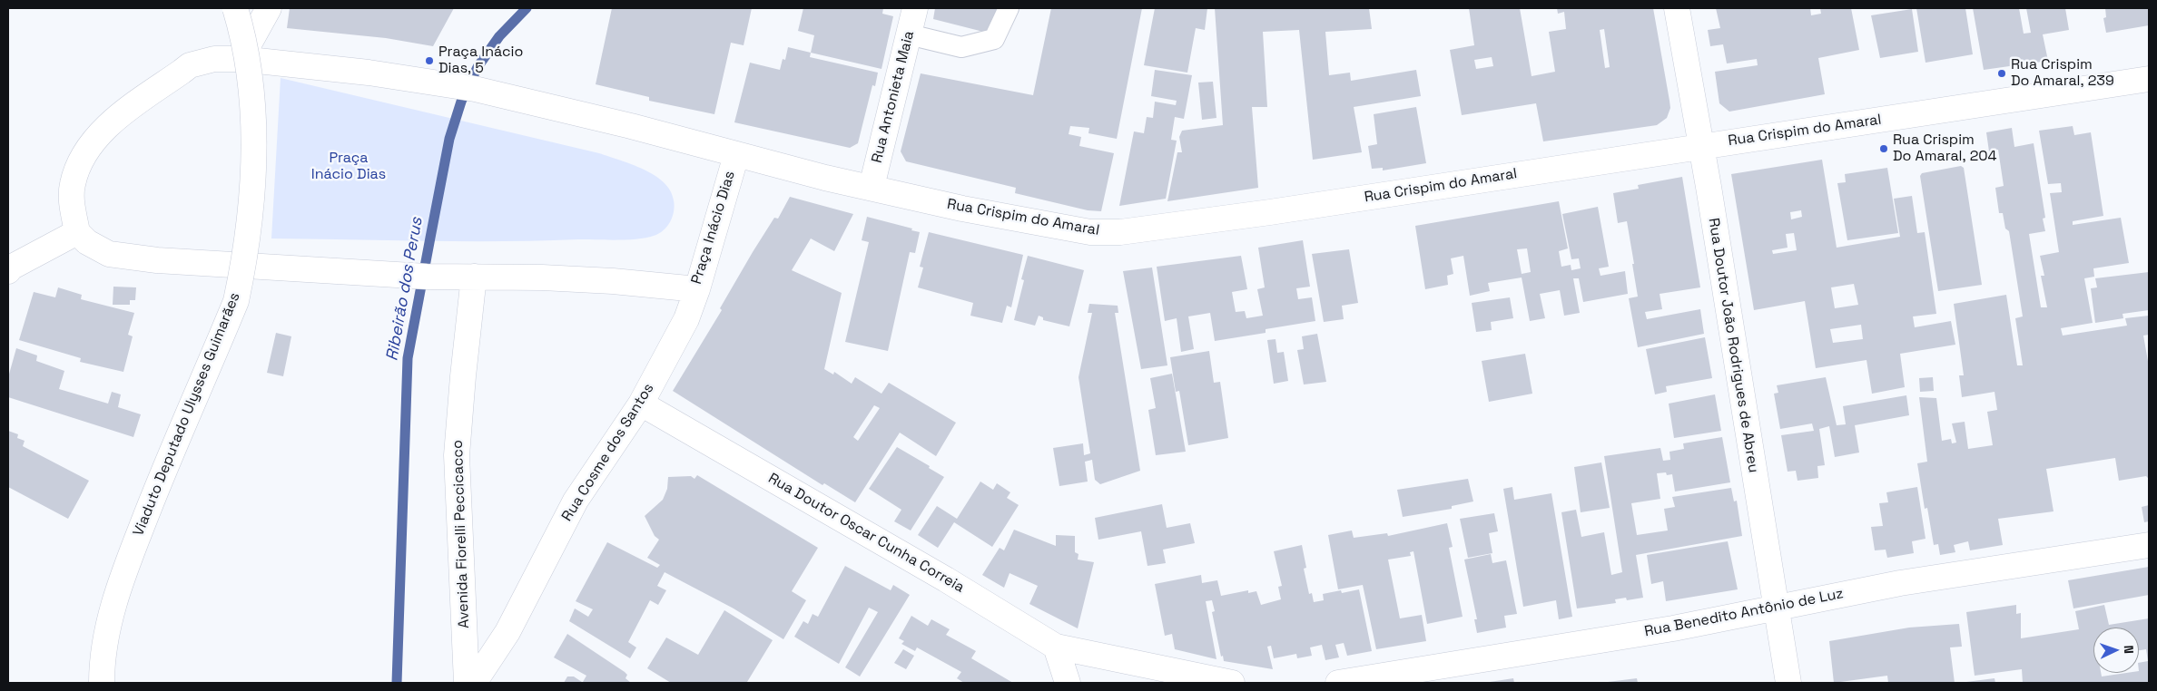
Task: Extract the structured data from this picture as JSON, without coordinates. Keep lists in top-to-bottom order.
{
  "streets": {
    "street": [
      "Rua Antonieta Maia",
      "Rua Crispim do Amaral",
      "Praça Inácio Dias",
      "Rua Doutor João Rodrigues de Abreu",
      "Viaduto Deputado Ulysses Guimarães",
      "Rua Cosme dos Santos",
      "Rua Doutor Oscar Cunha Correia",
      "Avenida Fiorelli Peccicacco",
      "Rua Benedito Antônio de Luz"
    ]
  },
  "crossings": [
    ["Rua Antonieta Maia", "Rua Crispim do Amaral"],
    ["Rua Crispim do Amaral", "Praça Inácio Dias"],
    ["Rua Crispim do Amaral", "Rua Doutor João Rodrigues de Abreu"],
    ["Praça Inácio Dias", "Rua Cosme dos Santos"],
    ["Praça Inácio Dias", "Avenida Fiorelli Peccicacco"],
    ["Rua Doutor João Rodrigues de Abreu", "Rua Benedito Antônio de Luz"],
    ["Rua Cosme dos Santos", "Rua Doutor Oscar Cunha Correia"]
  ],
  "water": ["Ribeirão dos Perus"],
  "parks": ["Praça Inácio Dias"],
  "places": ["Praça Inácio Dias, 5", "Rua Crispim Do Amaral, 239", "Rua Crispim Do Amaral, 204"],
  "north": "right"
}
